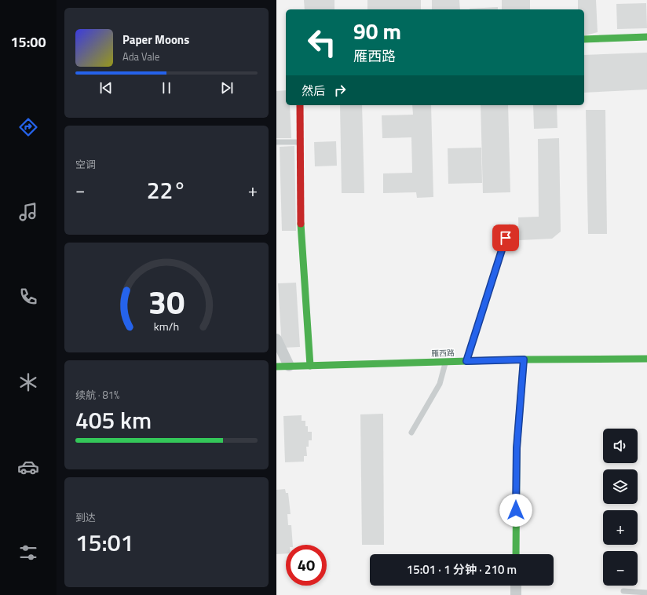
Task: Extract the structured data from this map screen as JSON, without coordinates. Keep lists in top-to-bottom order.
{
  "streets": {
    "street": ["雁西路"]
  },
  "page": {
    "tabs": "15:00",
    "turn": ["90 m", "雁西路"],
    "song": ["Paper Moons", "Ada Vale"],
    "then": "然后",
    "tile": [
      "空调",
      ["续航 · 81%", "405 km"],
      ["到达", "15:01"]
    ],
    "heat": ["−", "22°", "+"],
    "map_buttons": ["+", "−"],
    "limit": "40",
    "trip": "15:01 · 1 分钟 · 210 m",
    "gauge": ["30", "km/h"]
  }
}
